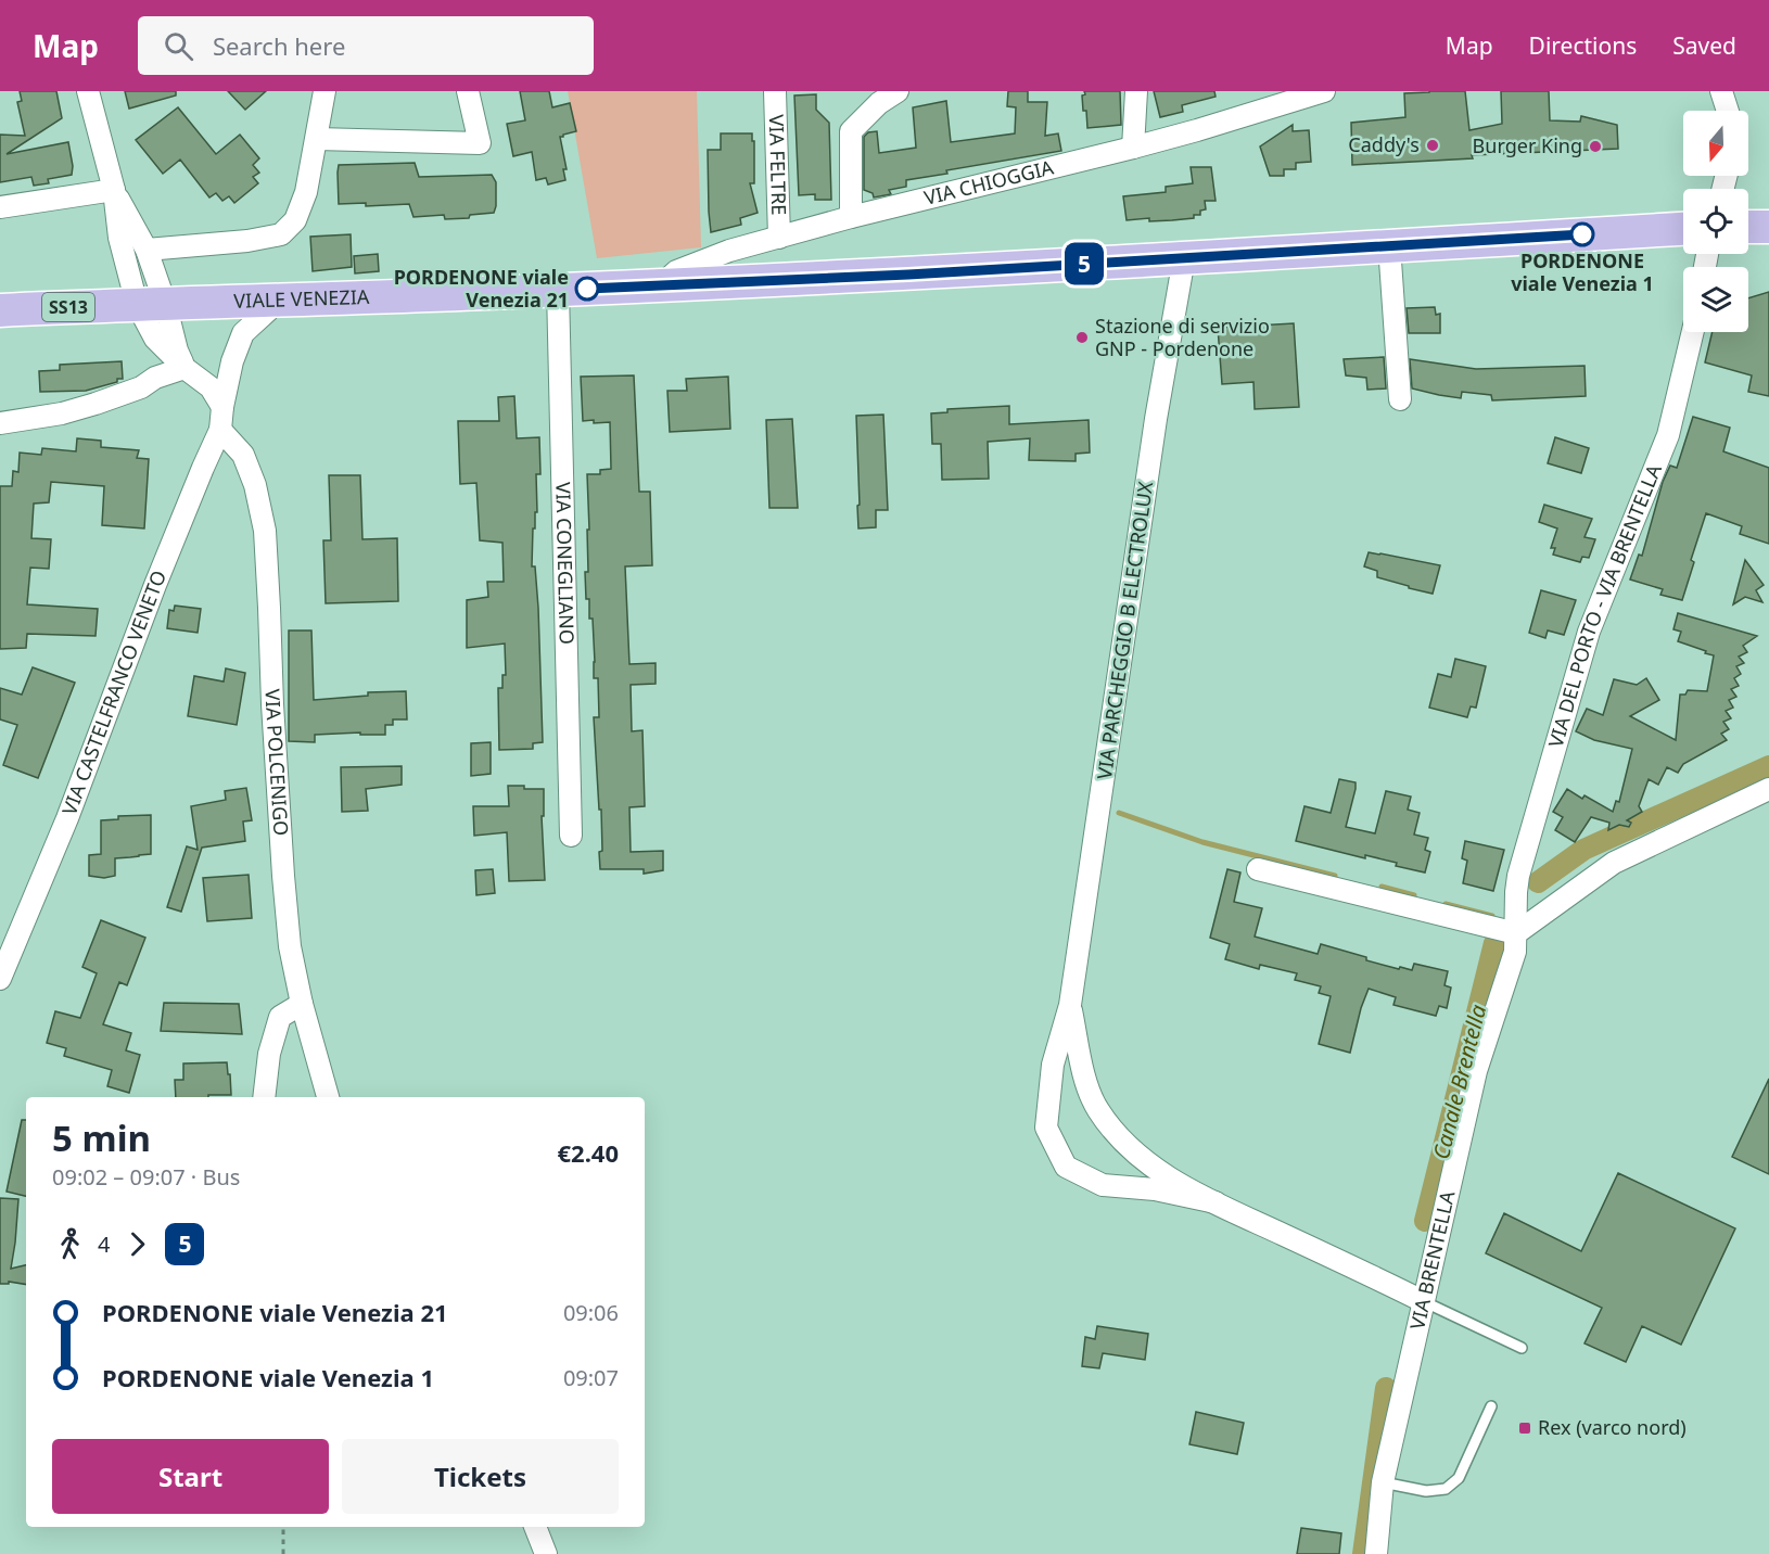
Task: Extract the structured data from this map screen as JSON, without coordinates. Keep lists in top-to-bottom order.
{
  "streets": {
    "main road": ["VIALE VENEZIA", "SS13"],
    "street": [
      "VIA FELTRE",
      "VIA CHIOGGIA",
      "VIA CONEGLIANO",
      "VIA DEL PORTO - VIA BRENTELLA",
      "VIA PARCHEGGIO B ELECTROLUX",
      "VIA CASTELFRANCO VENETO",
      "VIA POLCENIGO",
      "VIA BRENTELLA"
    ]
  },
  "crossings": [
    ["VIA FELTRE", "VIA CHIOGGIA"],
    ["VIA CHIOGGIA", "VIALE VENEZIA"],
    ["VIALE VENEZIA", "VIA CONEGLIANO"],
    ["VIALE VENEZIA", "VIA PARCHEGGIO B ELECTROLUX"],
    ["VIALE VENEZIA", "VIA CASTELFRANCO VENETO"],
    ["VIA DEL PORTO - VIA BRENTELLA", "VIA BRENTELLA"],
    ["VIA PARCHEGGIO B ELECTROLUX", "VIA BRENTELLA"],
    ["VIA CASTELFRANCO VENETO", "VIA POLCENIGO"]
  ],
  "water": ["Canale Brentella"],
  "places": {
    "other": [
      "Caddy's",
      "Burger King",
      "PORDENONE viale Venezia 1",
      "PORDENONE viale Venezia 21",
      "Stazione di servizio GNP - Pordenone"
    ],
    "transit": ["Rex (varco nord)"]
  },
  "lines": ["bus line 5"],
  "north": "bottom",
  "page": {
    "header": "Map",
    "search": "Search here",
    "nav": ["Map", "Directions", "Saved"],
    "on_map": "5",
    "heading": ["5 min", "09:02 – 09:07 · Bus", "€2.40"],
    "legs": ["4", "5"],
    "list": [
      {
        "name": "PORDENONE viale Venezia 21",
        "value": "09:06"
      },
      {
        "name": "PORDENONE viale Venezia 1",
        "value": "09:07"
      }
    ],
    "buttons": ["Start", "Tickets"]
  }
}
